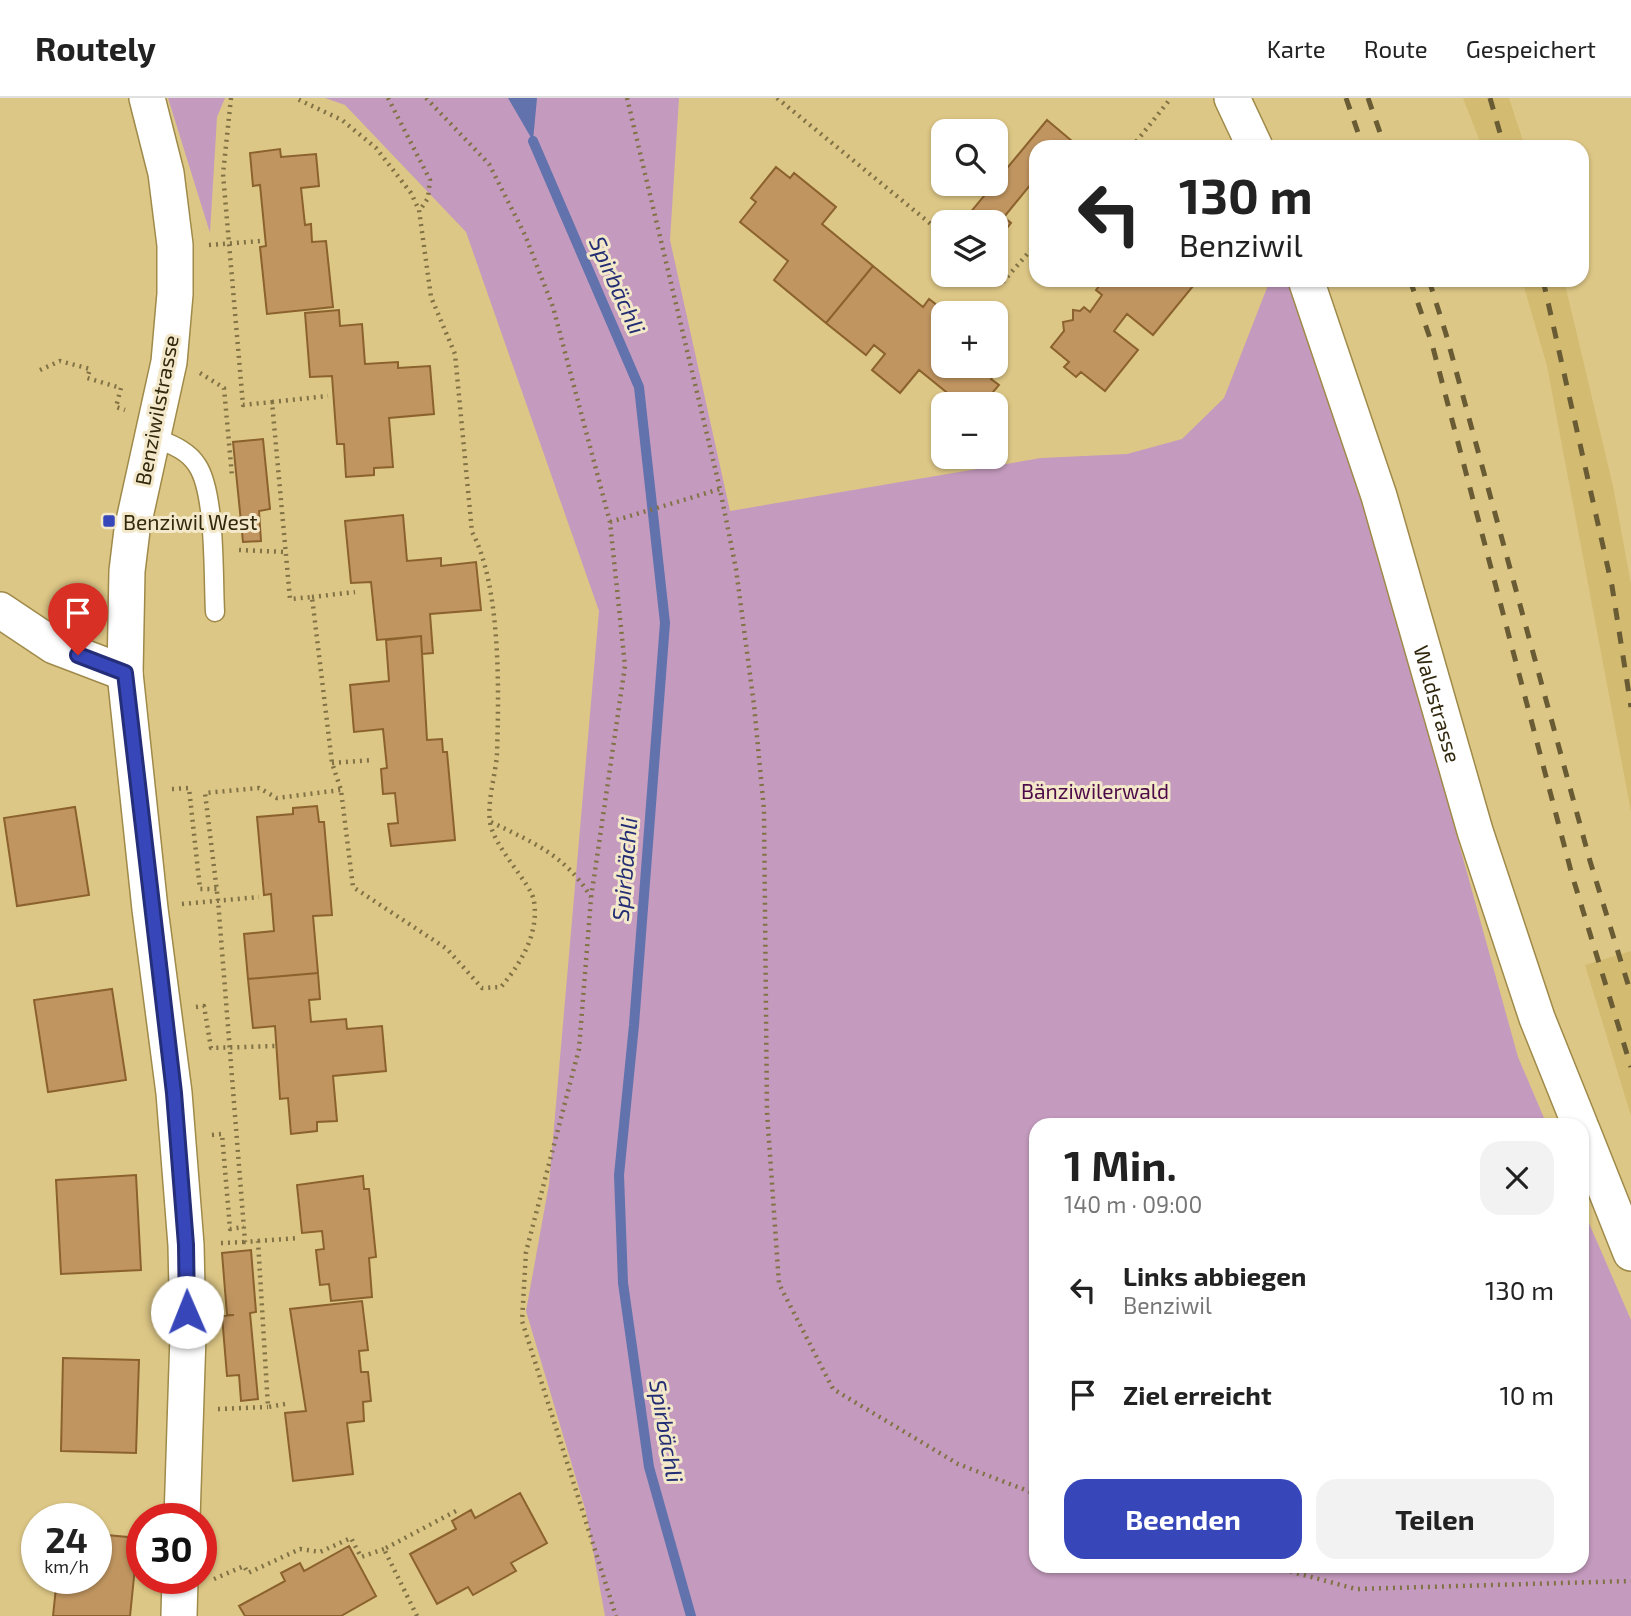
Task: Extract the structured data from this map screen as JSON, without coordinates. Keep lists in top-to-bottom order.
{
  "streets": {
    "street": ["Benziwilstrasse", "Waldstrasse"]
  },
  "water": ["Spirbächli"],
  "parks": ["Bänziwilerwald"],
  "places": {
    "transit": ["Benziwil West"]
  },
  "page": {
    "header": "Routely",
    "nav": ["Karte", "Route", "Gespeichert"],
    "map_buttons": ["+", "−"],
    "turn": ["130 m", "Benziwil"],
    "heading": ["1 Min.", "140 m · 09:00"],
    "list": [
      {
        "name": "Links abbiegen",
        "note": "Benziwil",
        "value": "130 m"
      },
      {
        "name": "Ziel erreicht",
        "value": "10 m"
      }
    ],
    "buttons": ["Beenden", "Teilen"],
    "speed": "24 km/h",
    "limit": "30"
  }
}
